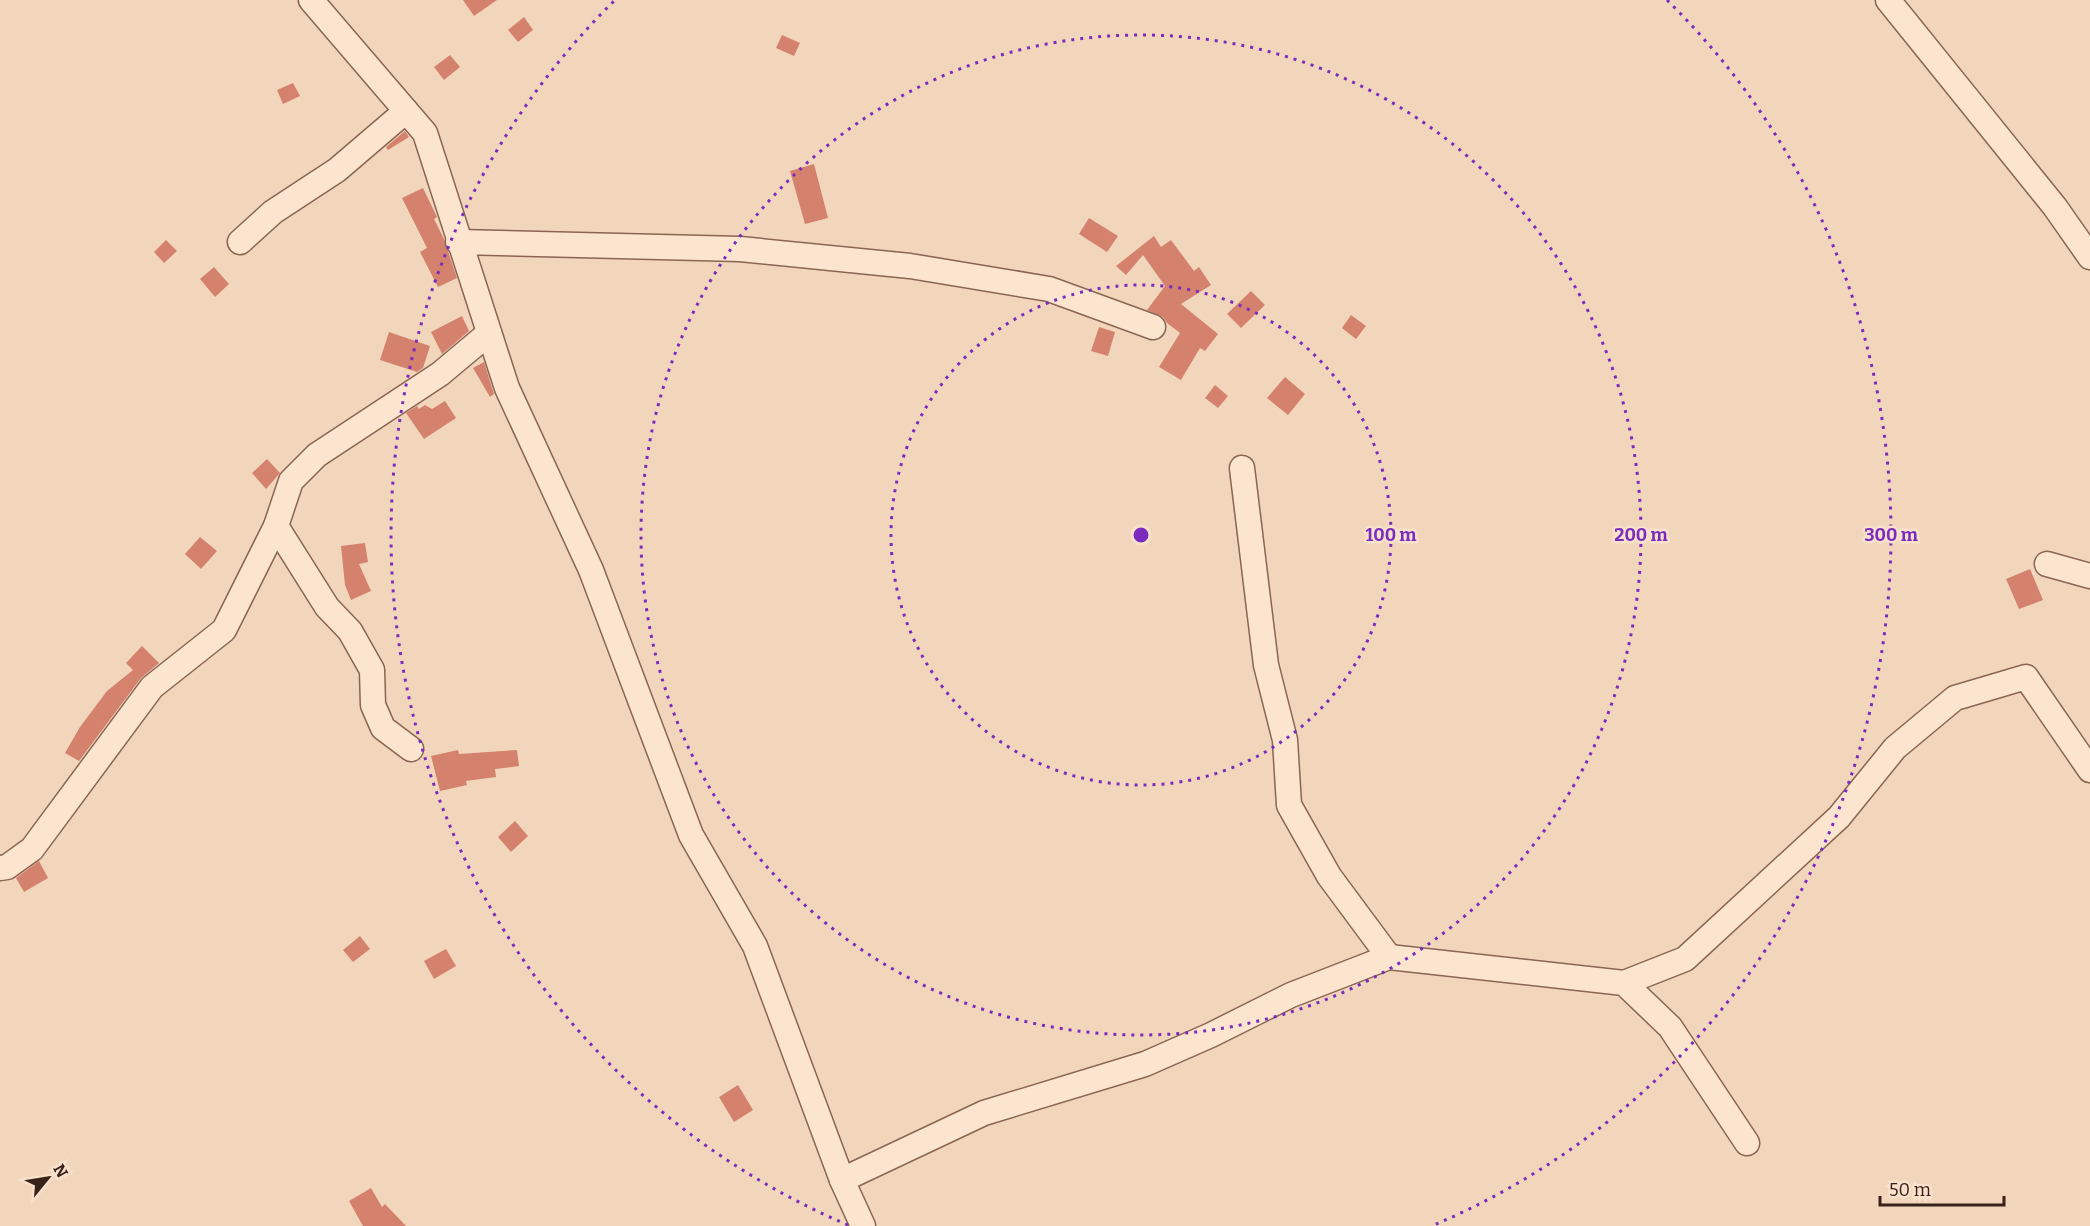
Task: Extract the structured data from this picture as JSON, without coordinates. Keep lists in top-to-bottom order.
{
  "scale_bar": "50 m",
  "north": "top right",
  "rings": ["100 m", "200 m", "300 m"]
}
